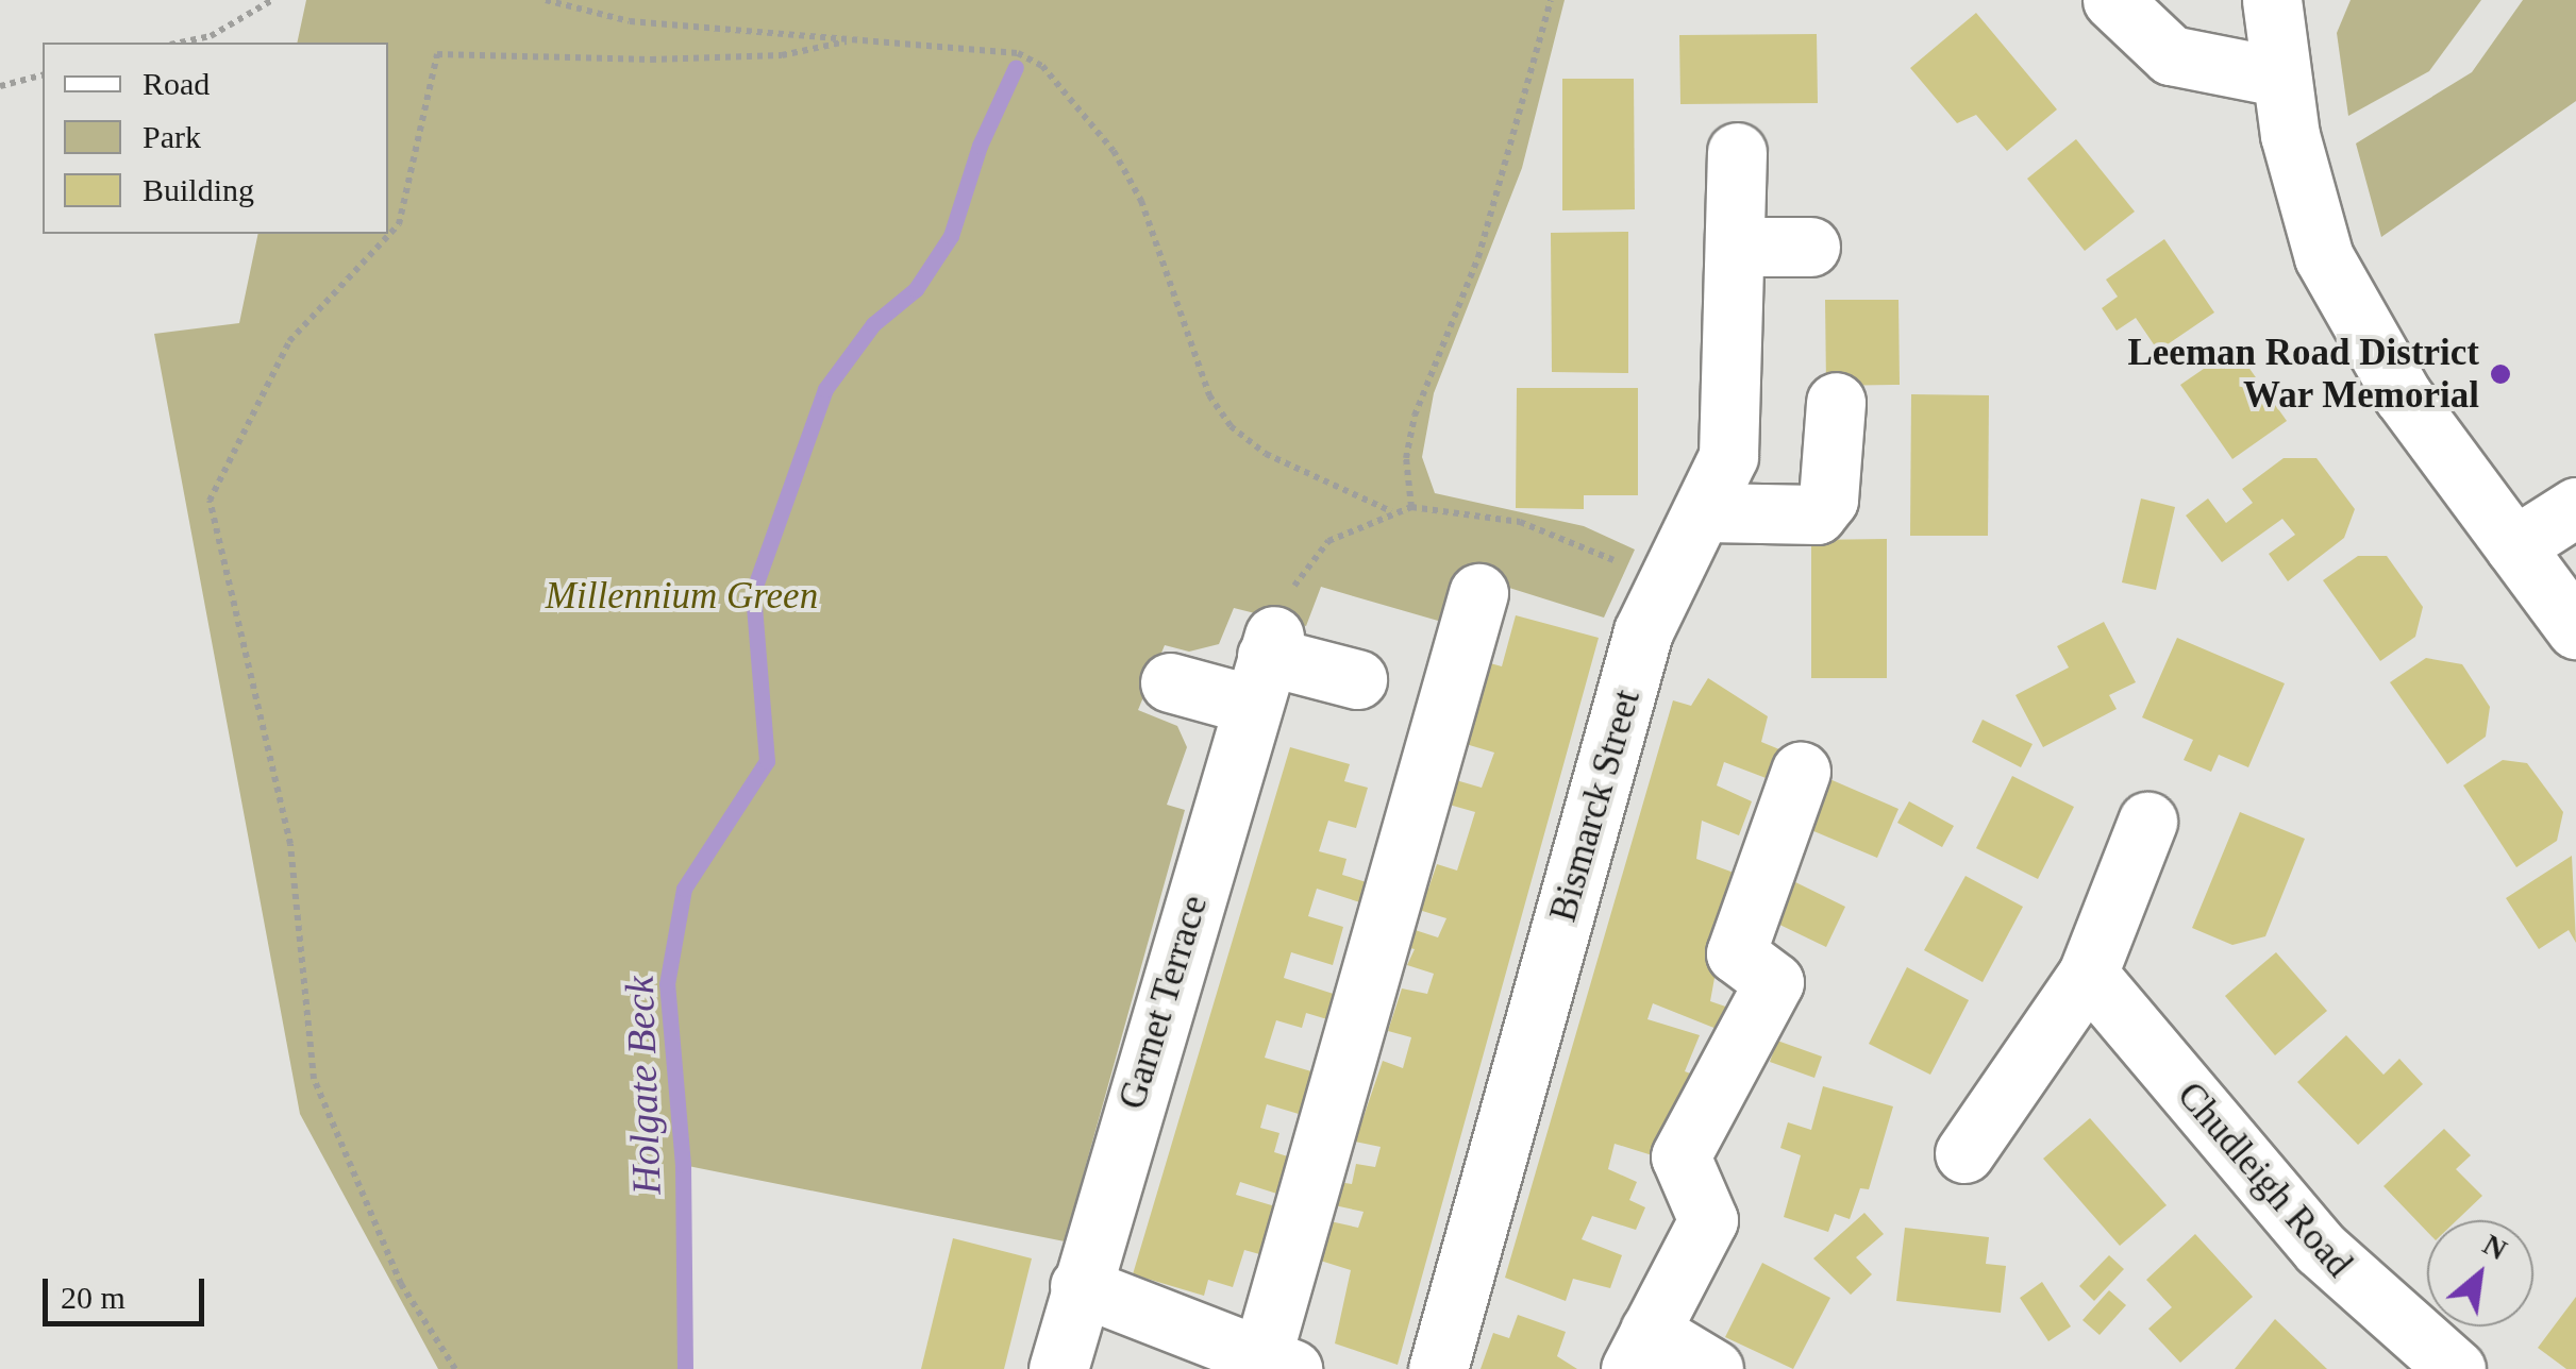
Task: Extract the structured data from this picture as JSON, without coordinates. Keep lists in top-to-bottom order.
{
  "streets": {
    "street": ["Bismarck Street", "Garnet Terrace", "Chudleigh Road"]
  },
  "water": ["Holgate Beck"],
  "parks": ["Millennium Green"],
  "places": ["Leeman Road District War Memorial"],
  "legend": ["Road", "Park", "Building"],
  "scale_bar": "20 m",
  "north": "top right"
}
